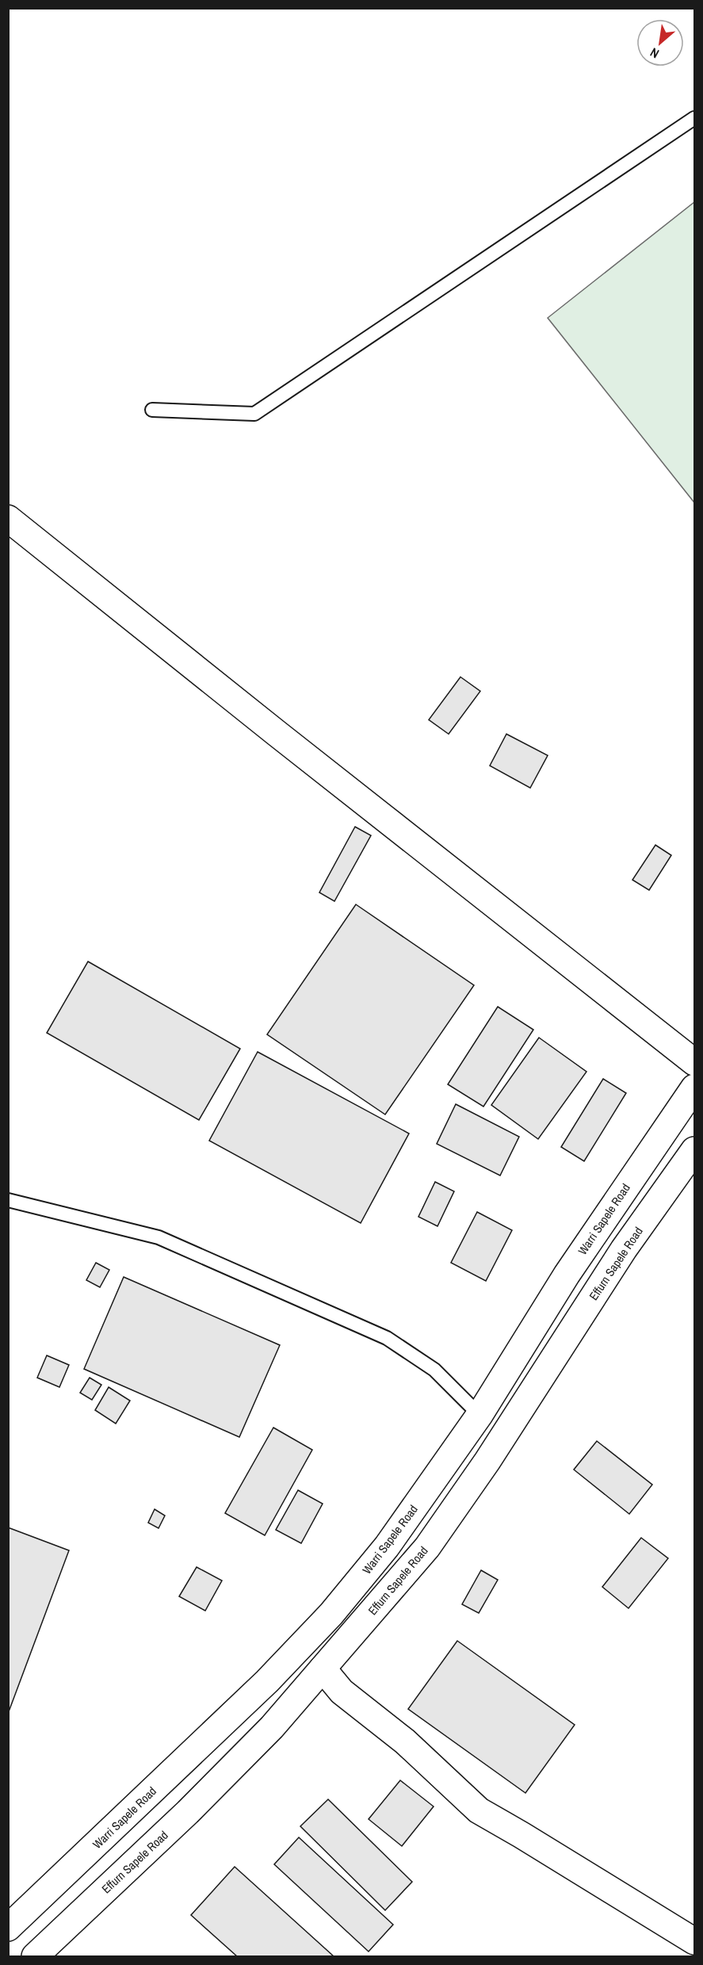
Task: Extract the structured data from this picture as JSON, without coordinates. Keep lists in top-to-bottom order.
{
  "streets": {
    "main road": ["Warri Sapele Road", "Effurn Sapele Road"]
  },
  "north": "bottom left"
}
